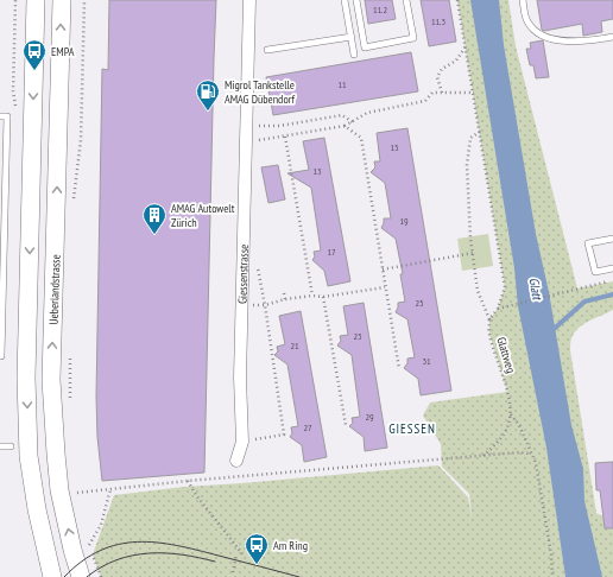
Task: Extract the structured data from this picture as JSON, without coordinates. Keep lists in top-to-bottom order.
{
  "streets": {
    "main road": ["Ueberlandstrasse"],
    "street": ["Giessenstrasse"],
    "path": ["Glattweg"]
  },
  "districts": ["GIESSEN"],
  "water": ["Glatt"],
  "places": {
    "bus stop": ["EMPA", "Am Ring"],
    "fuel station": ["Migrol Tankstelle AMAG Dübendorf"],
    "building": ["AMAG Autowelt Zürich"]
  },
  "house_numbers": [
    "11.2",
    "11.3",
    "11",
    "15",
    "13",
    "19",
    "17",
    "25",
    "23",
    "21",
    "31",
    "29",
    "27"
  ]
}
